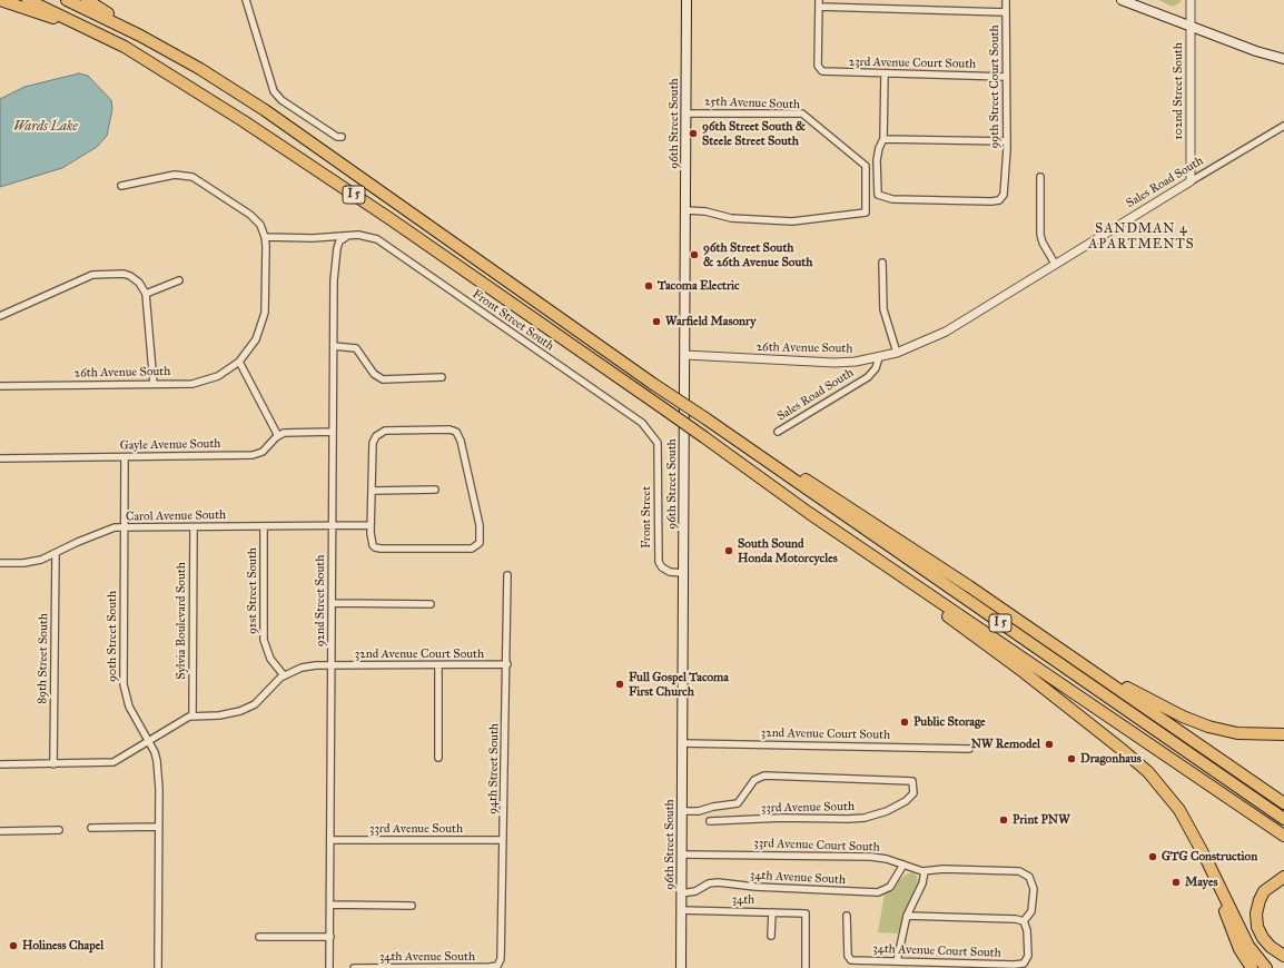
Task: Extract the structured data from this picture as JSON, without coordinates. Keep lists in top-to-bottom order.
{
  "streets": {
    "highway": ["I 5"],
    "main road": ["96th Street South"],
    "street": [
      "23rd Avenue Court South",
      "99th Street Court South",
      "102nd Street South",
      "25th Avenue South",
      "Sales Road South",
      "Front Street South",
      "26th Avenue South",
      "Gayle Avenue South",
      "Carol Avenue South",
      "Front Street",
      "91st Street South",
      "92nd Street South",
      "Sylvia Boulevard South",
      "90th Street South",
      "32nd Avenue Court South",
      "89th Street South",
      "94th Street South",
      "33rd Avenue South",
      "33rd Avenue Court South",
      "34th Avenue South",
      "34th",
      "34th Avenue Court South"
    ]
  },
  "crossings": [
    ["23rd Avenue Court South", "99th Street Court South"],
    ["102nd Street South", "Sales Road South"],
    ["25th Avenue South", "96th Street South"],
    ["96th Street South", "26th Avenue South"],
    ["96th Street South", "Front Street"],
    ["96th Street South", "32nd Avenue Court South"],
    ["96th Street South", "33rd Avenue South"],
    ["96th Street South", "33rd Avenue Court South"],
    ["96th Street South", "34th Avenue South"],
    ["96th Street South", "34th"],
    ["Sales Road South", "26th Avenue South"],
    ["Front Street South", "Front Street"],
    ["Front Street South", "92nd Street South"],
    ["Gayle Avenue South", "90th Street South"],
    ["Carol Avenue South", "91st Street South"],
    ["Carol Avenue South", "92nd Street South"],
    ["Carol Avenue South", "Sylvia Boulevard South"],
    ["Carol Avenue South", "90th Street South"],
    ["Carol Avenue South", "89th Street South"],
    ["91st Street South", "32nd Avenue Court South"],
    ["92nd Street South", "32nd Avenue Court South"],
    ["92nd Street South", "33rd Avenue South"],
    ["32nd Avenue Court South", "94th Street South"],
    ["94th Street South", "33rd Avenue South"],
    ["94th Street South", "34th Avenue South"],
    ["33rd Avenue Court South", "34th Avenue South"],
    ["33rd Avenue Court South", "34th Avenue Court South"]
  ],
  "districts": ["SANDMAN 4 APARTMENTS"],
  "water": ["Wards Lake"],
  "places": [
    "96th Street South & Steele Street South",
    "96th Street South & 26th Avenue South",
    "Tacoma Electric",
    "Warfield Masonry",
    "South Sound Honda Motorcycles",
    "Full Gospel Tacoma First Church",
    "Public Storage",
    "NW Remodel",
    "Dragonhaus",
    "Print PNW",
    "GTG Construction",
    "Mayes",
    "Holiness Chapel"
  ]
}
